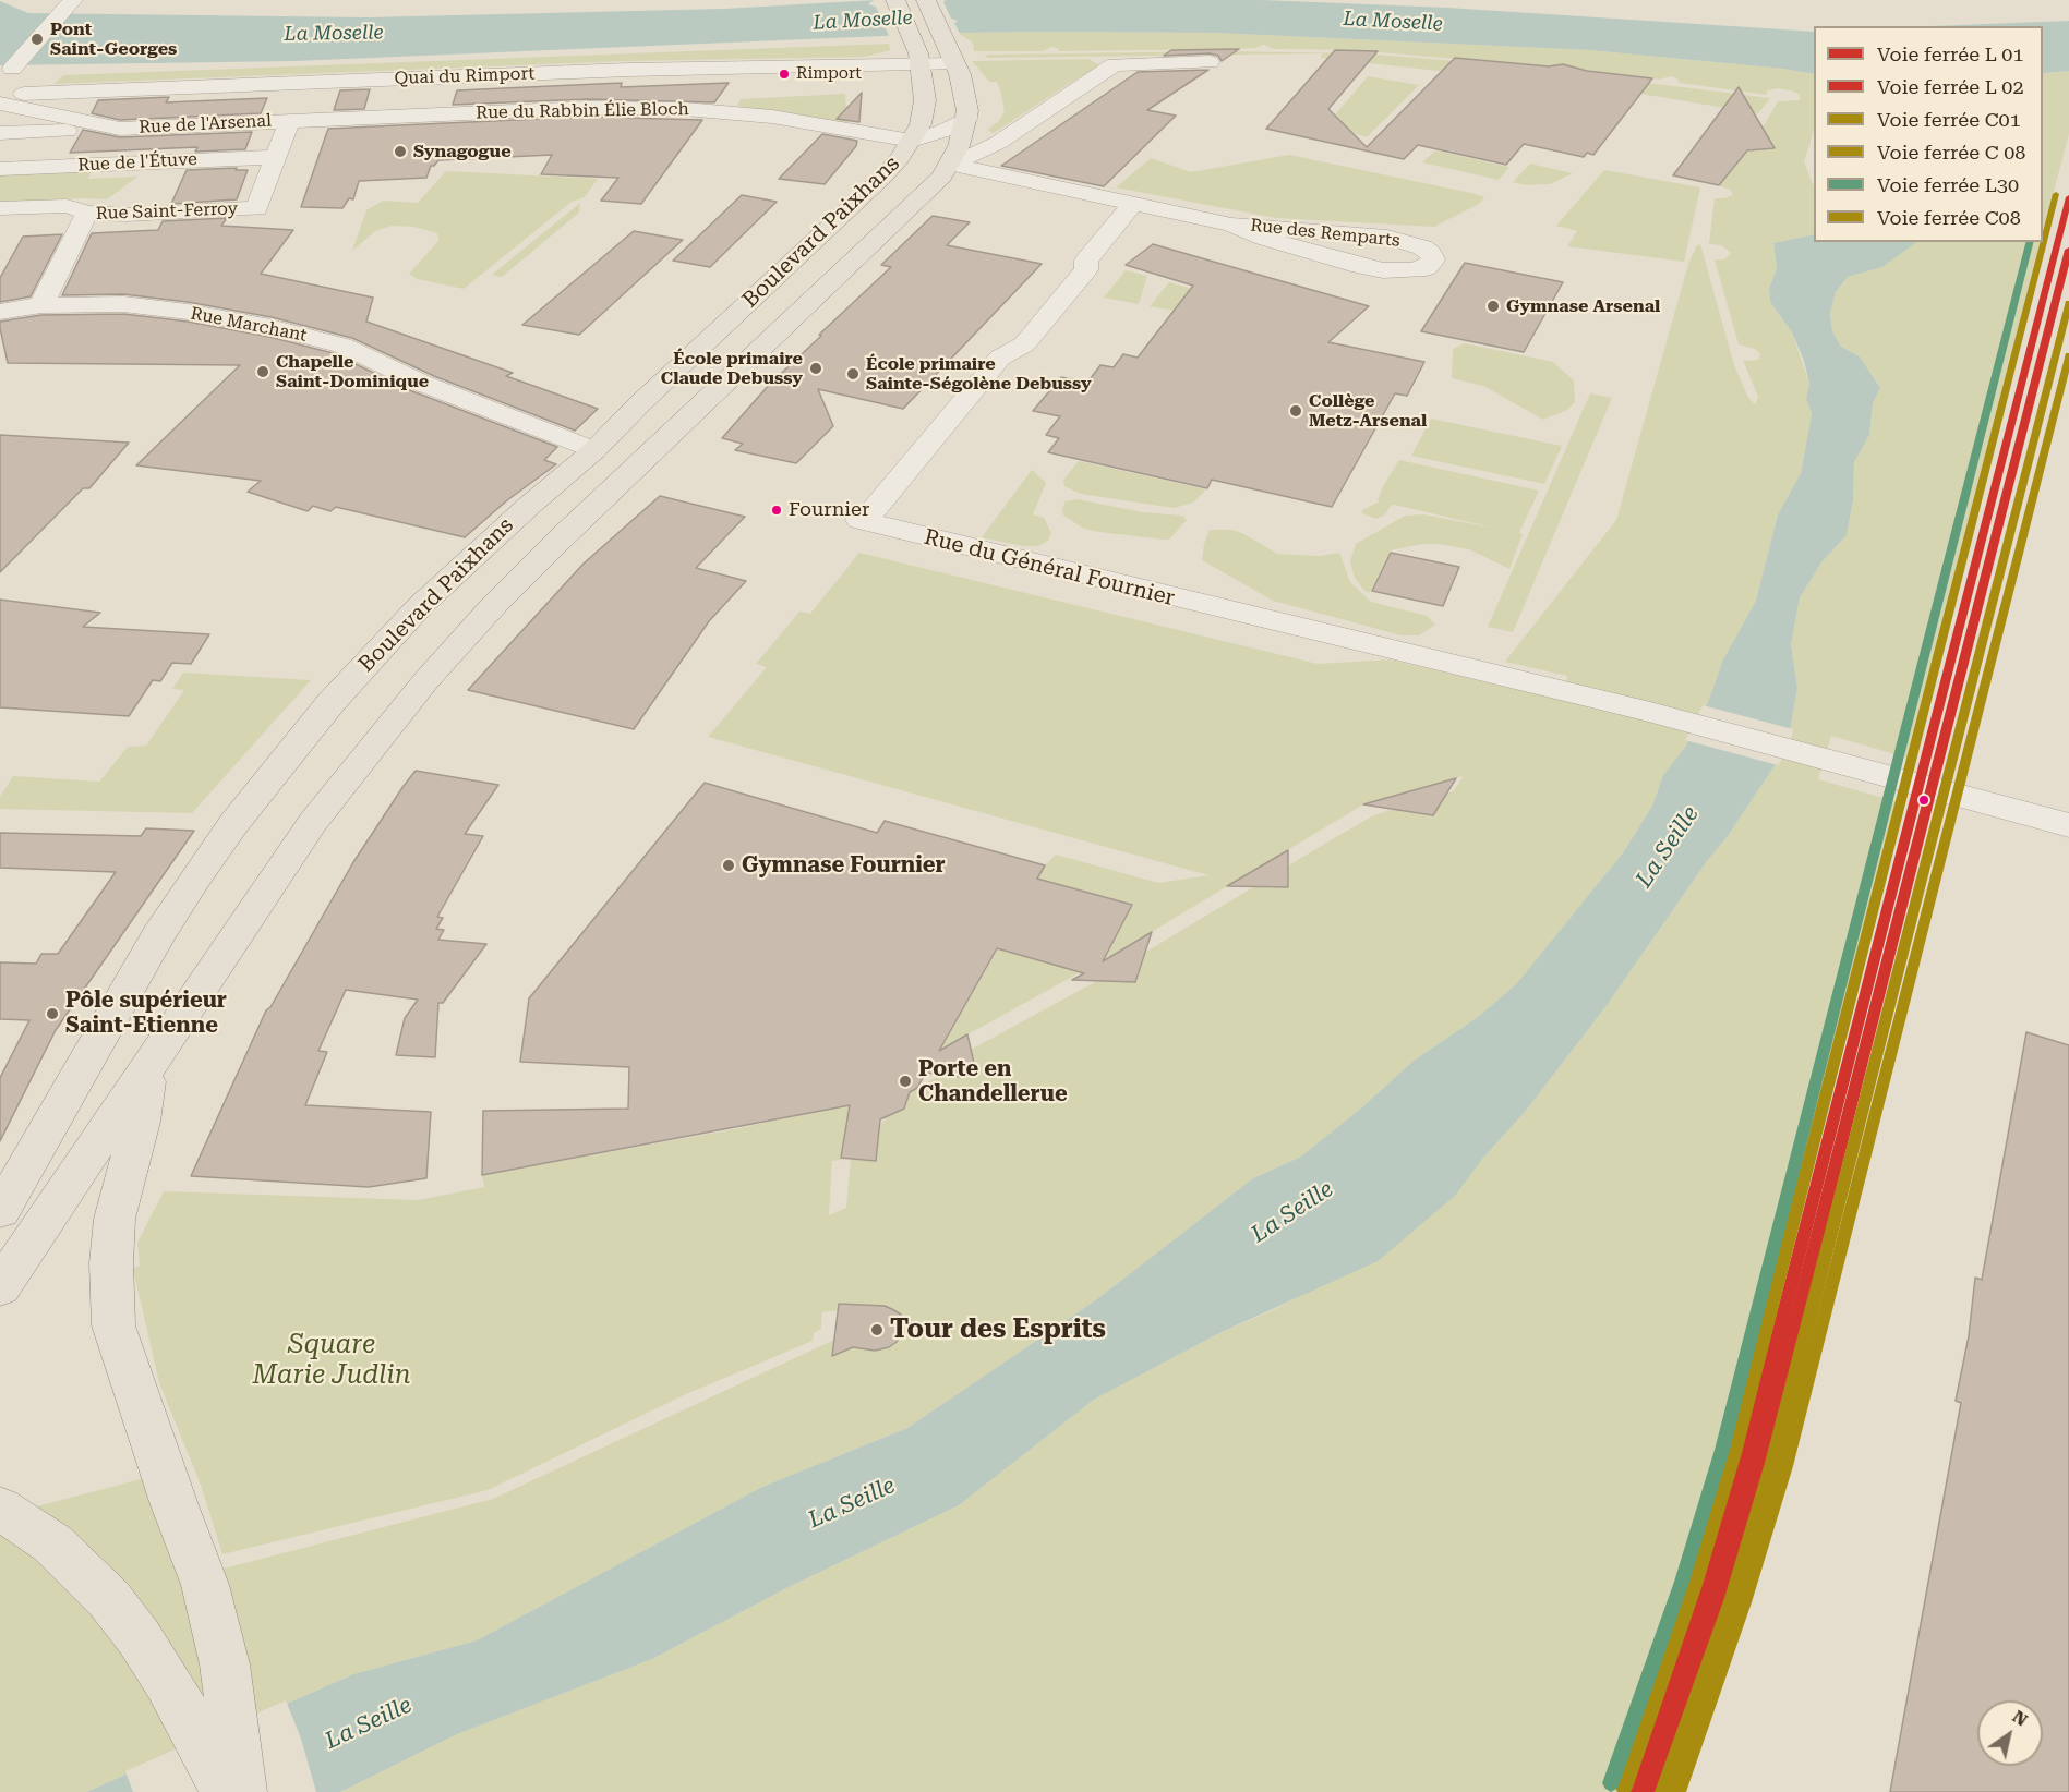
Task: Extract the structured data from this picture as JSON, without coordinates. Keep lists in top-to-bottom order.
{
  "streets": {
    "main road": ["Boulevard Paixhans"],
    "street": [
      "Quai du Rimport",
      "Rue du Rabbin Élie Bloch",
      "Rue de l'Arsenal",
      "Rue de l'Étuve",
      "Rue Saint-Ferroy",
      "Rue des Remparts",
      "Rue Marchant",
      "Rue du Général Fournier"
    ]
  },
  "crossings": [
    ["Quai du Rimport", "Rue de l'Arsenal"],
    ["Quai du Rimport", "Boulevard Paixhans"],
    ["Rue du Rabbin Élie Bloch", "Rue de l'Arsenal"],
    ["Rue du Rabbin Élie Bloch", "Rue Saint-Ferroy"],
    ["Rue du Rabbin Élie Bloch", "Boulevard Paixhans"],
    ["Rue du Rabbin Élie Bloch", "Rue des Remparts"],
    ["Rue de l'Arsenal", "Rue Saint-Ferroy"],
    ["Rue de l'Étuve", "Rue Saint-Ferroy"],
    ["Rue Saint-Ferroy", "Rue Marchant"],
    ["Boulevard Paixhans", "Rue des Remparts"],
    ["Boulevard Paixhans", "Rue Marchant"],
    ["Rue des Remparts", "Rue du Général Fournier"]
  ],
  "water": ["La Moselle", "La Seille"],
  "parks": ["Square Marie Judlin"],
  "places": [
    "Pont Saint-Georges",
    "Rimport",
    "Synagogue",
    "Gymnase Arsenal",
    "École primaire Claude Debussy",
    "Chapelle Saint-Dominique",
    "École primaire Sainte-Ségolène Debussy",
    "Collège Metz-Arsenal",
    "Fournier",
    "Gymnase Fournier",
    "Pôle supérieur Saint-Etienne",
    "Porte en Chandellerue",
    "Tour des Esprits"
  ],
  "lines": ["rail line C01", "rail line L30", "rail line C08"],
  "legend": [
    "Voie ferrée L 01",
    "Voie ferrée L 02",
    "Voie ferrée C01",
    "Voie ferrée C 08",
    "Voie ferrée L30",
    "Voie ferrée C08"
  ],
  "north": "top right"
}
